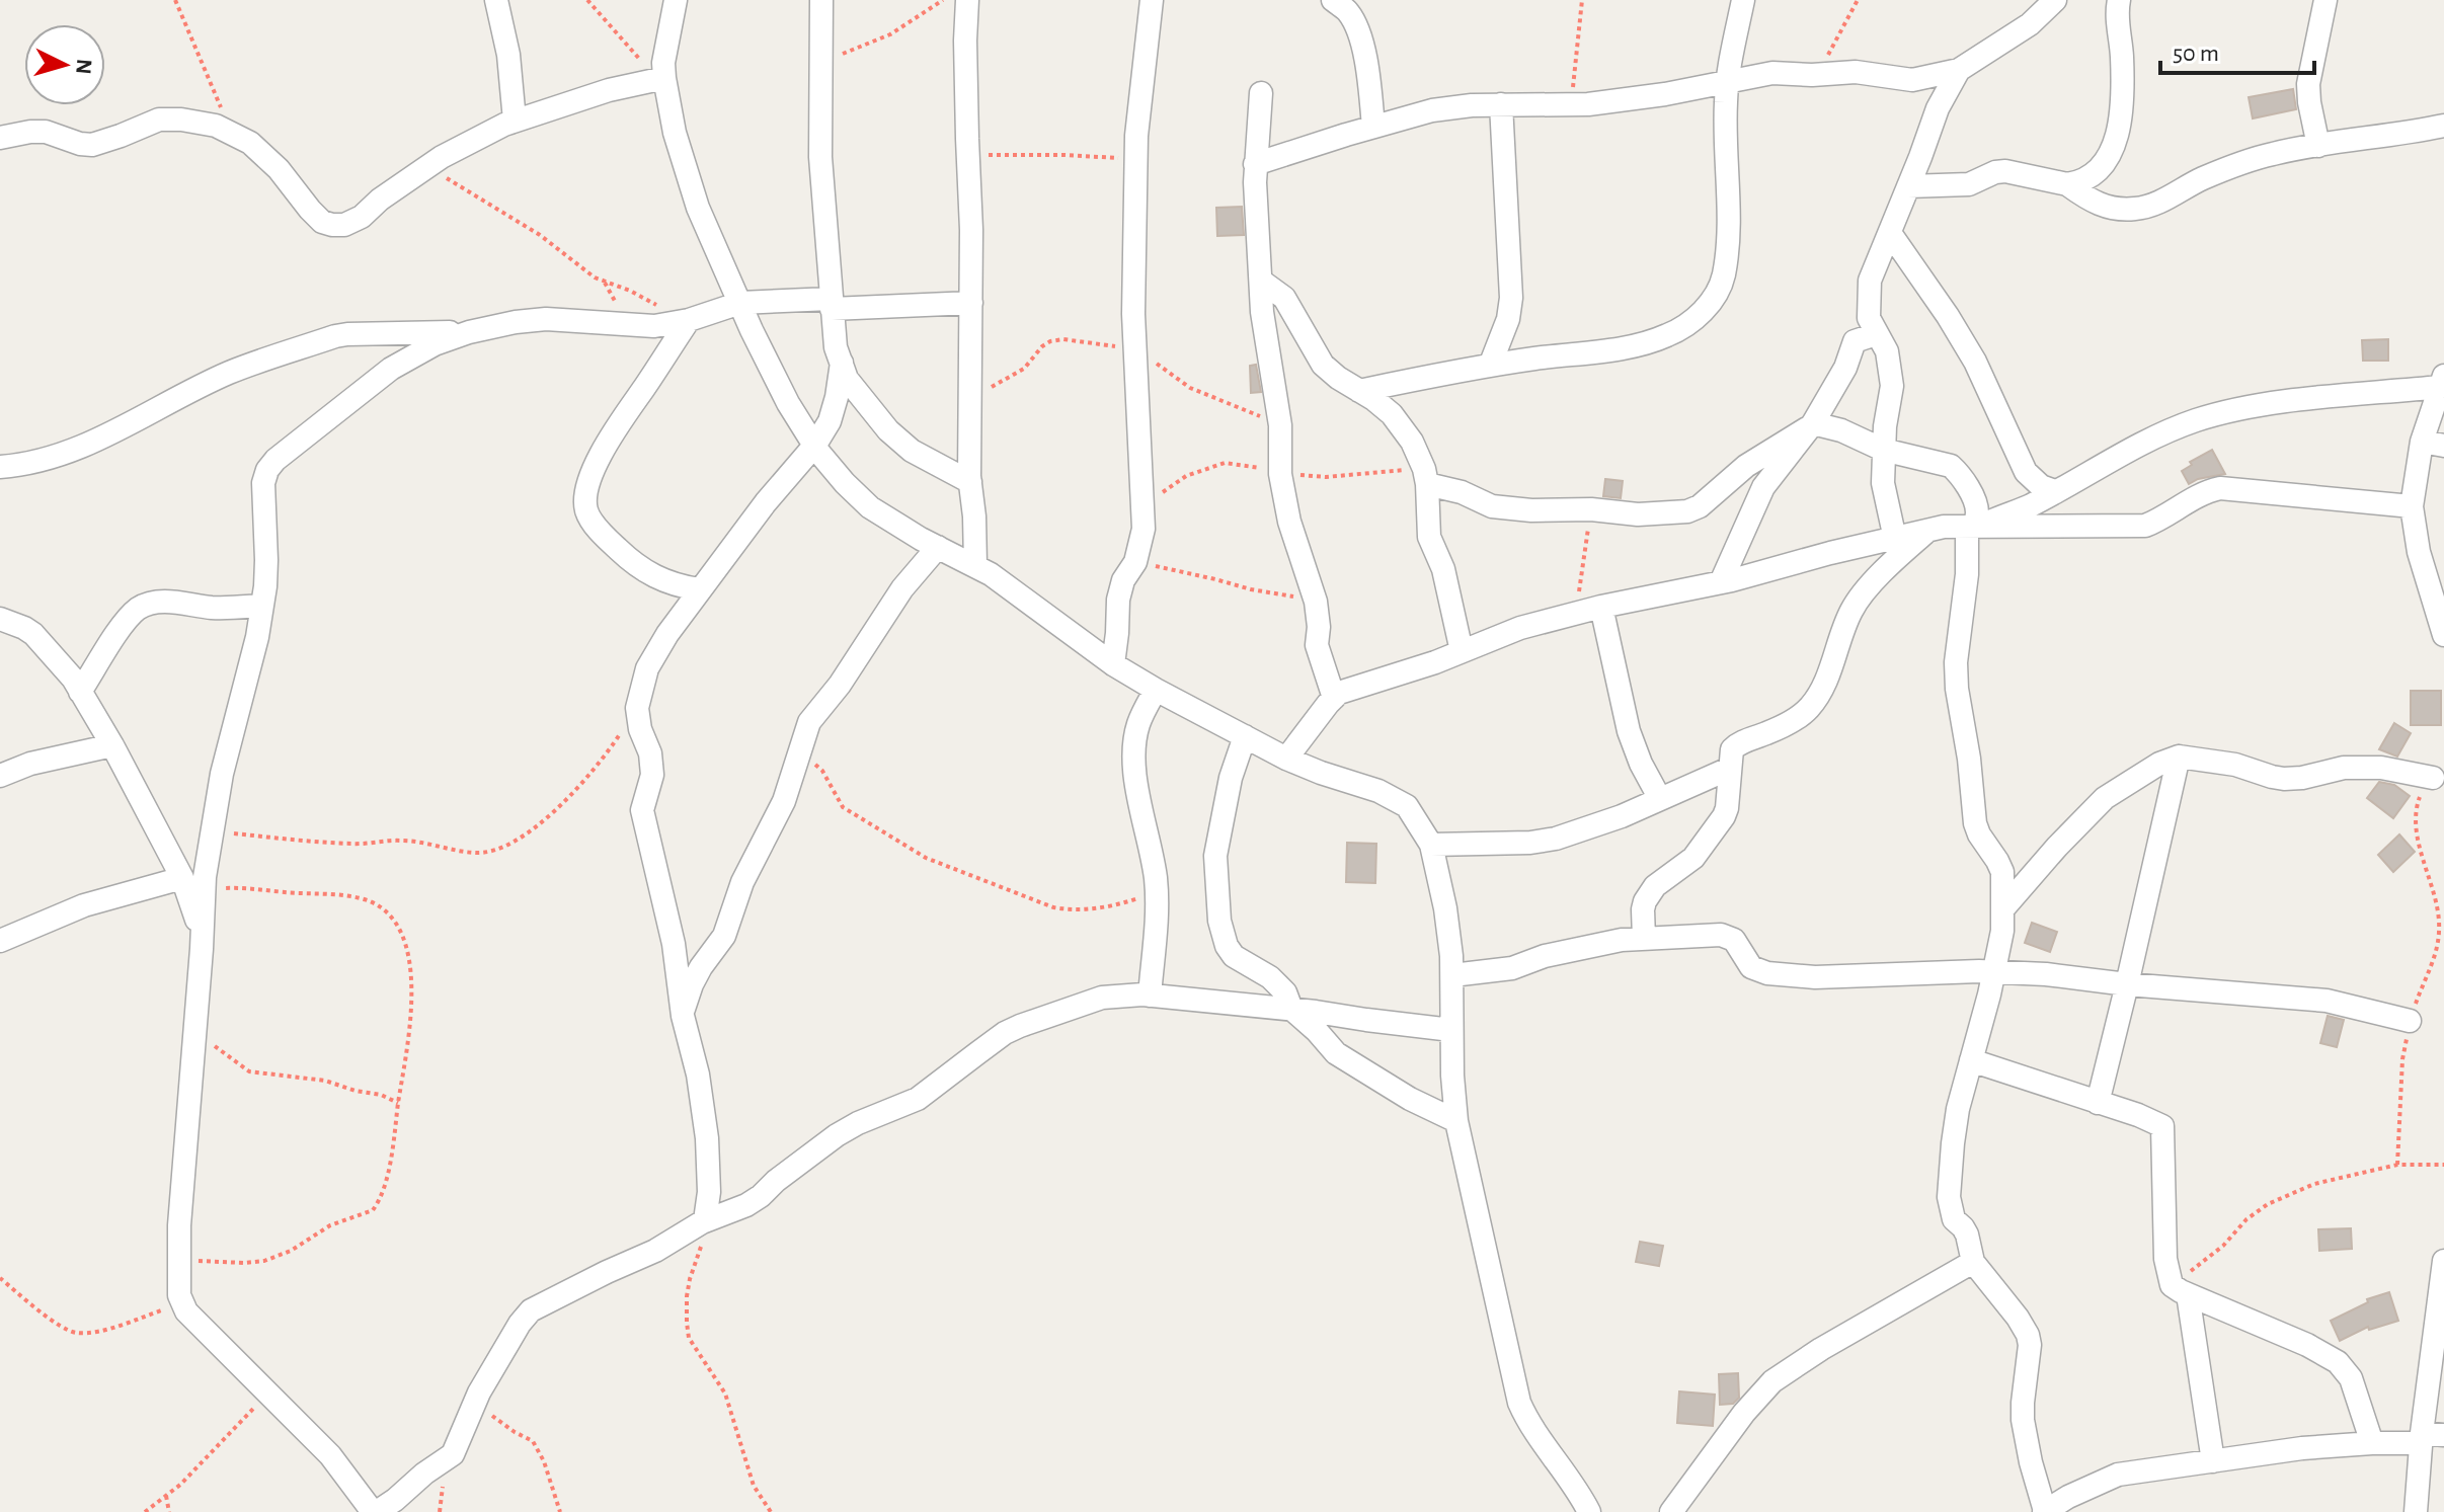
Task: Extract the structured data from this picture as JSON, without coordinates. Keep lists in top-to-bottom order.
{
  "scale_bar": "50 m",
  "north": "right"
}
